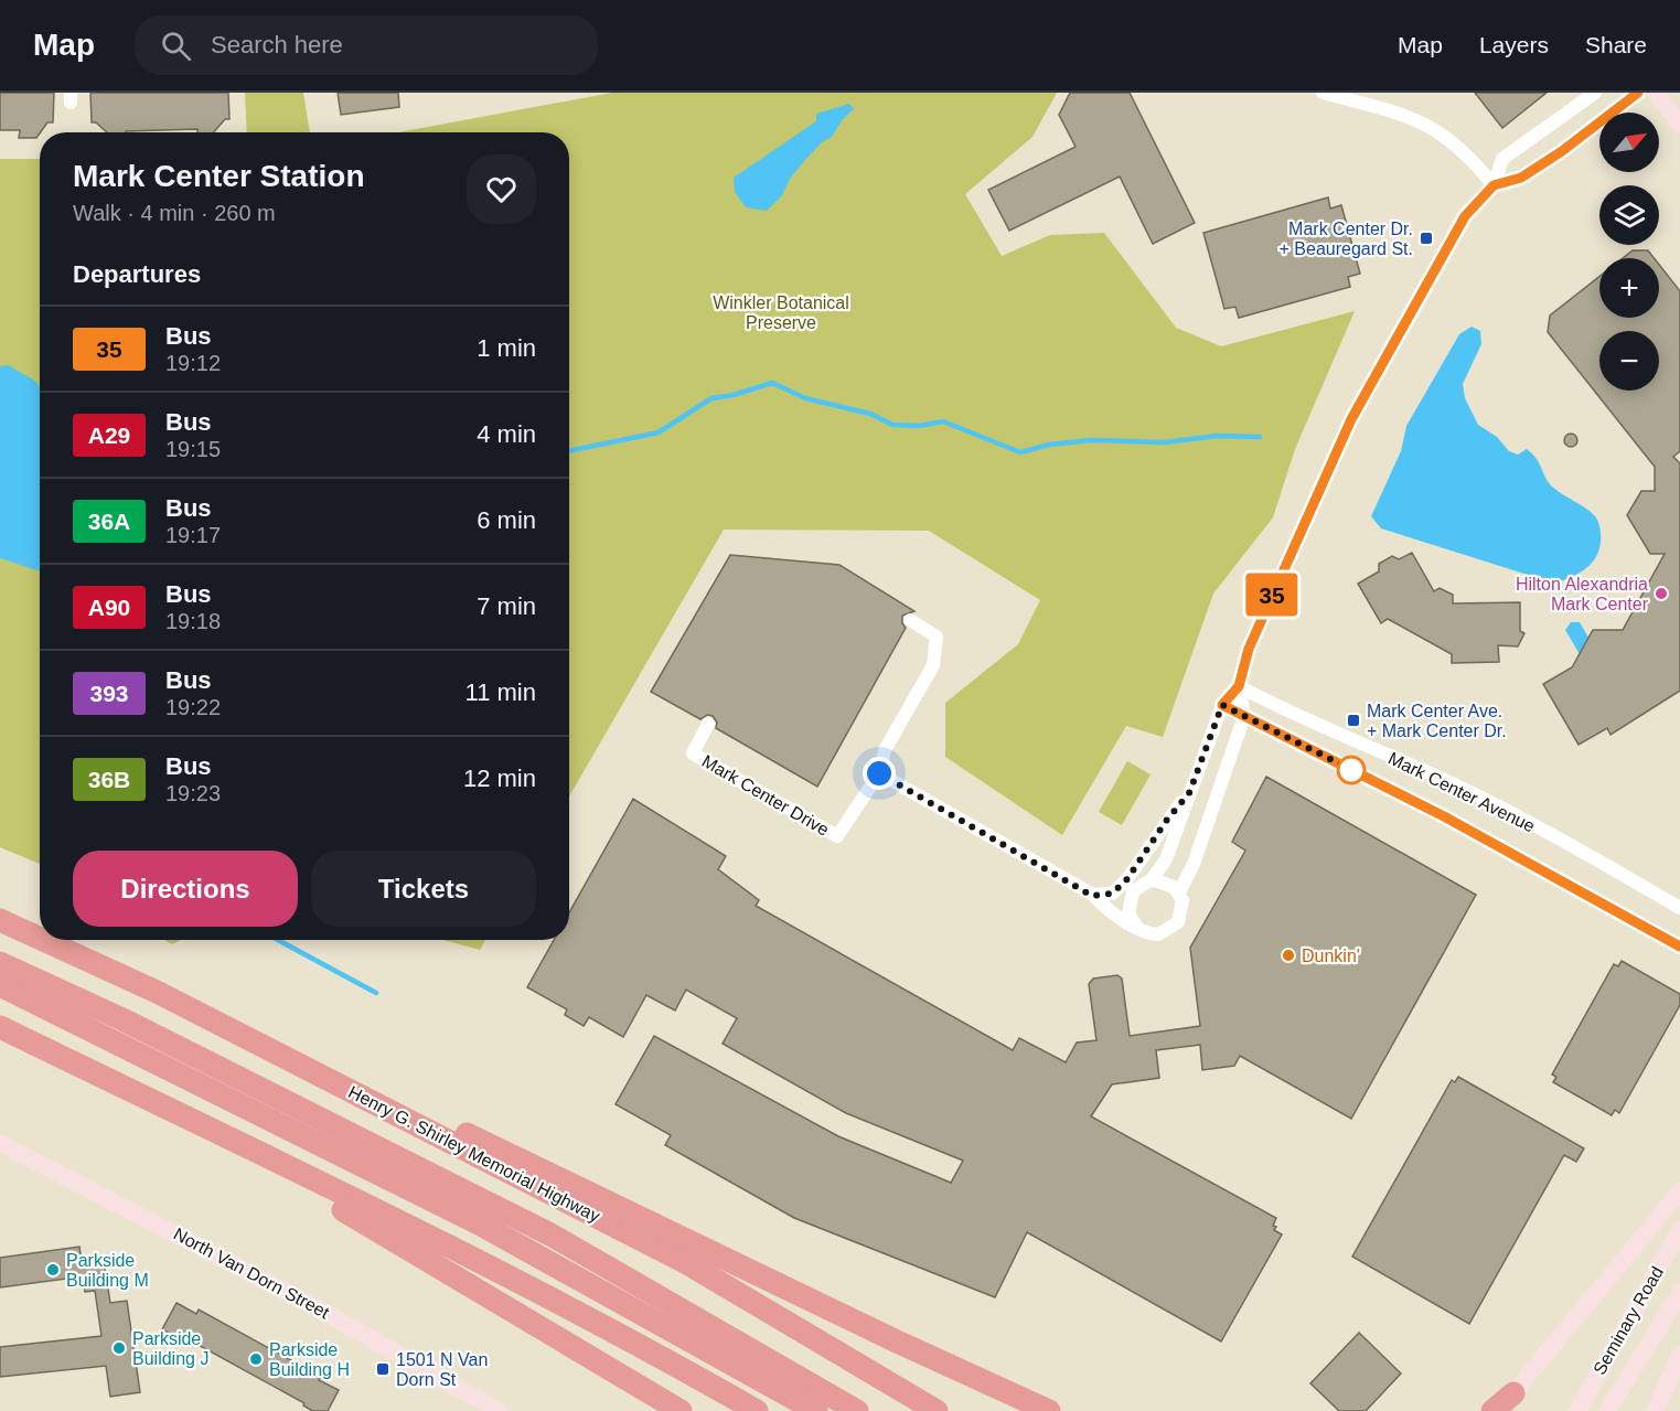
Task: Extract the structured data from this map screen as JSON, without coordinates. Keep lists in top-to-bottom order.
{
  "streets": {
    "highway": ["Henry G. Shirley Memorial Highway"],
    "main road": ["North Van Dorn Street", "Seminary Road"],
    "street": ["Mark Center Avenue", "Mark Center Drive"]
  },
  "parks": ["Winkler Botanical Preserve"],
  "places": {
    "transit": ["Mark Center Dr. + Beauregard St.", "Mark Center Ave. + Mark Center Dr.", "1501 N Van Dorn St"],
    "other": [
      "Hilton Alexandria Mark Center",
      "Dunkin'",
      "Parkside Building M",
      "Parkside Building J",
      "Parkside Building H"
    ]
  },
  "lines": ["bus line 35"],
  "north": "top right",
  "page": {
    "header": "Map",
    "search": "Search here",
    "nav": ["Map", "Layers", "Share"],
    "on_map": "35",
    "map_buttons": ["+", "−"],
    "heading": [
      ["Mark Center Station", "Walk · 4 min · 260 m"],
      "Departures"
    ],
    "list": [
      {
        "mark": "35",
        "name": "Bus",
        "note": "19:12",
        "value": "1 min"
      },
      {
        "mark": "A29",
        "name": "Bus",
        "note": "19:15",
        "value": "4 min"
      },
      {
        "mark": "36A",
        "name": "Bus",
        "note": "19:17",
        "value": "6 min"
      },
      {
        "mark": "A90",
        "name": "Bus",
        "note": "19:18",
        "value": "7 min"
      },
      {
        "mark": "393",
        "name": "Bus",
        "note": "19:22",
        "value": "11 min"
      },
      {
        "mark": "36B",
        "name": "Bus",
        "note": "19:23",
        "value": "12 min"
      }
    ],
    "buttons": ["Directions", "Tickets"]
  }
}
